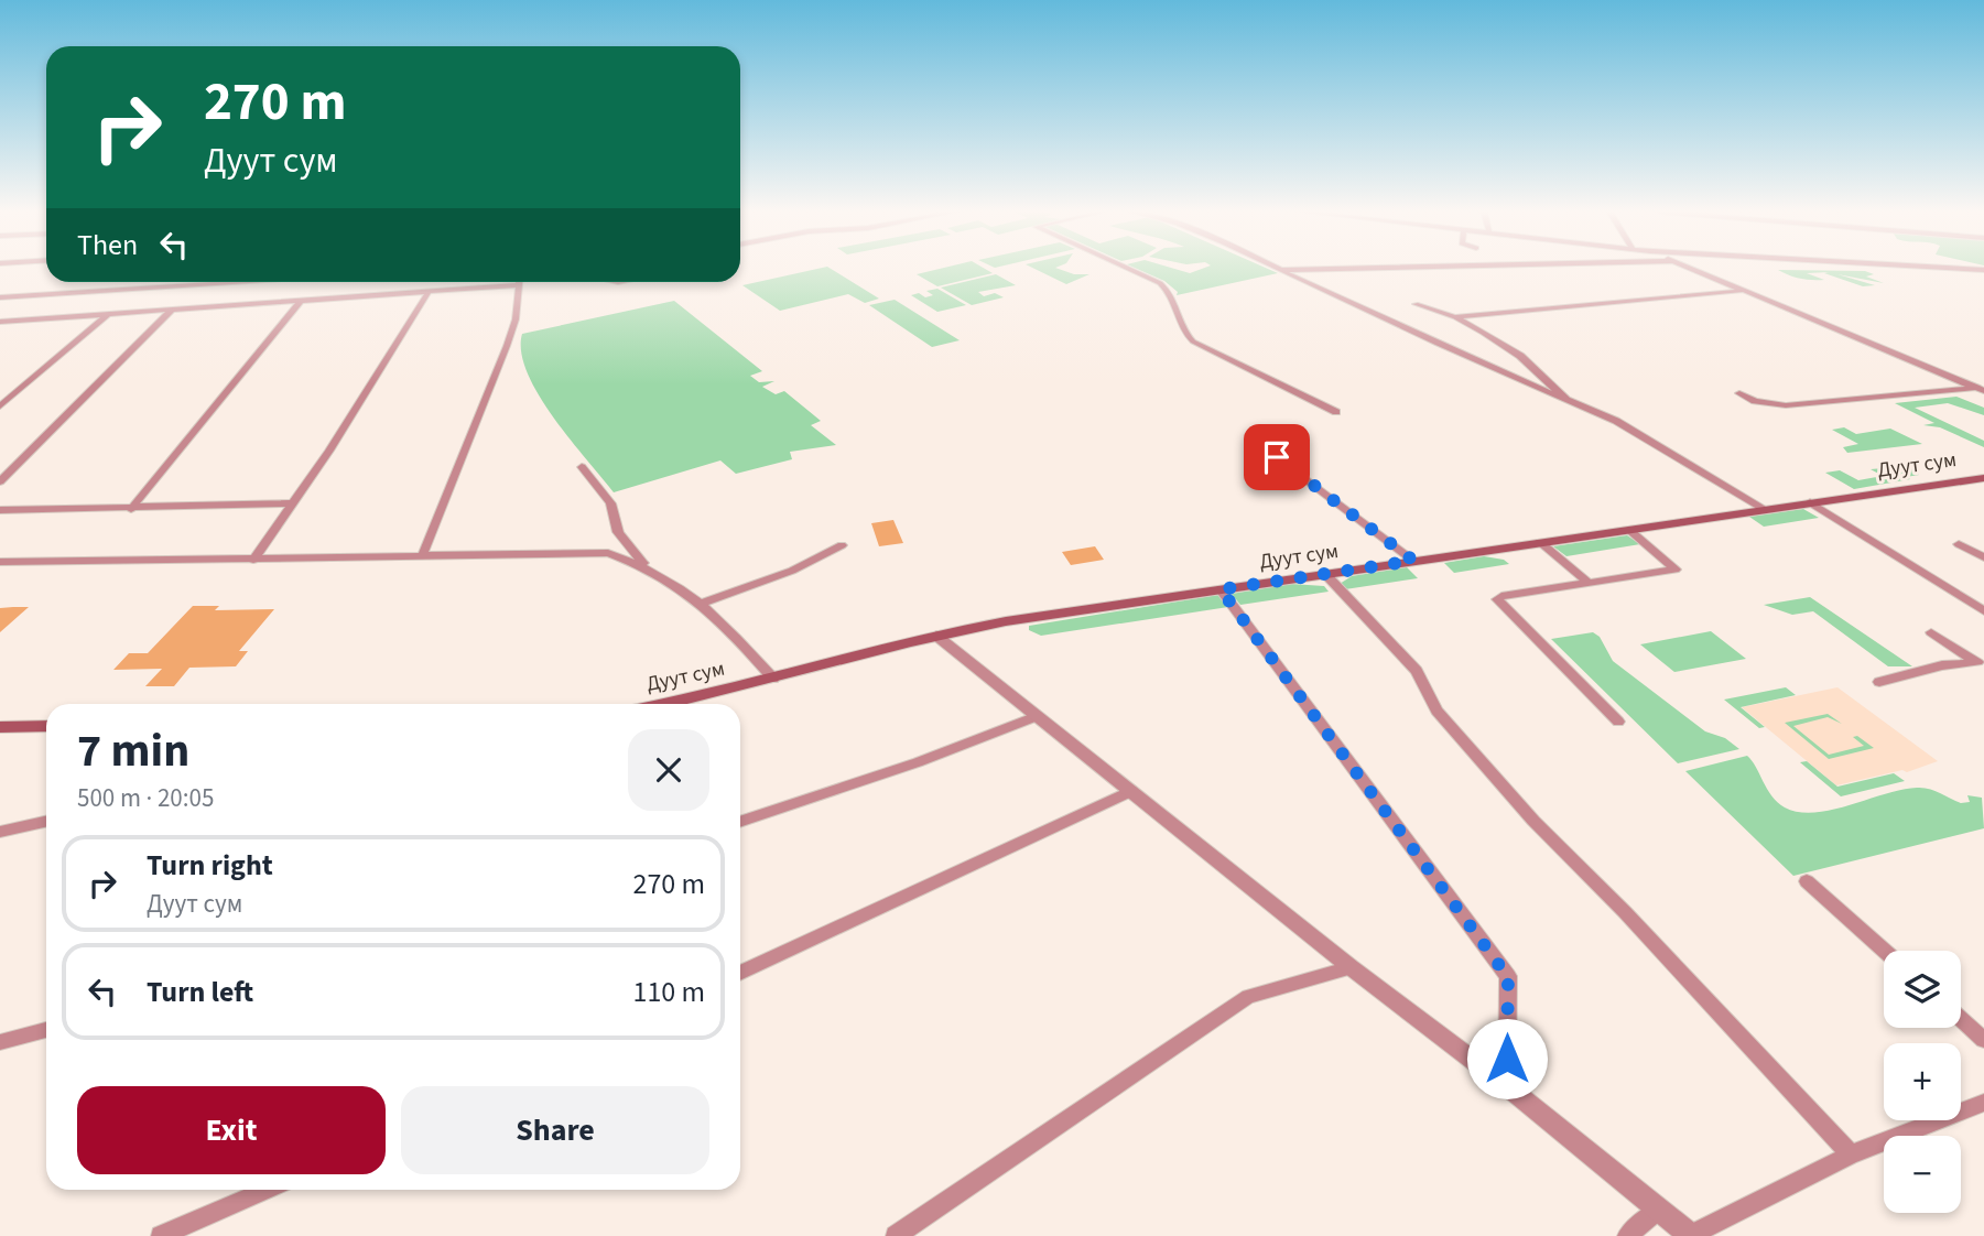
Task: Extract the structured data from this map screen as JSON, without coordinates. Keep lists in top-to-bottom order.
{
  "streets": {
    "main road": ["Дуут сум"]
  },
  "page": {
    "turn": ["270 m", "Дуут сум"],
    "then": "Then",
    "heading": ["7 min", "500 m · 20:05"],
    "list": [
      {
        "name": "Turn right",
        "note": "Дуут сум",
        "value": "270 m"
      },
      {
        "name": "Turn left",
        "value": "110 m"
      }
    ],
    "map_buttons": ["+", "−"],
    "buttons": ["Exit", "Share"]
  }
}
